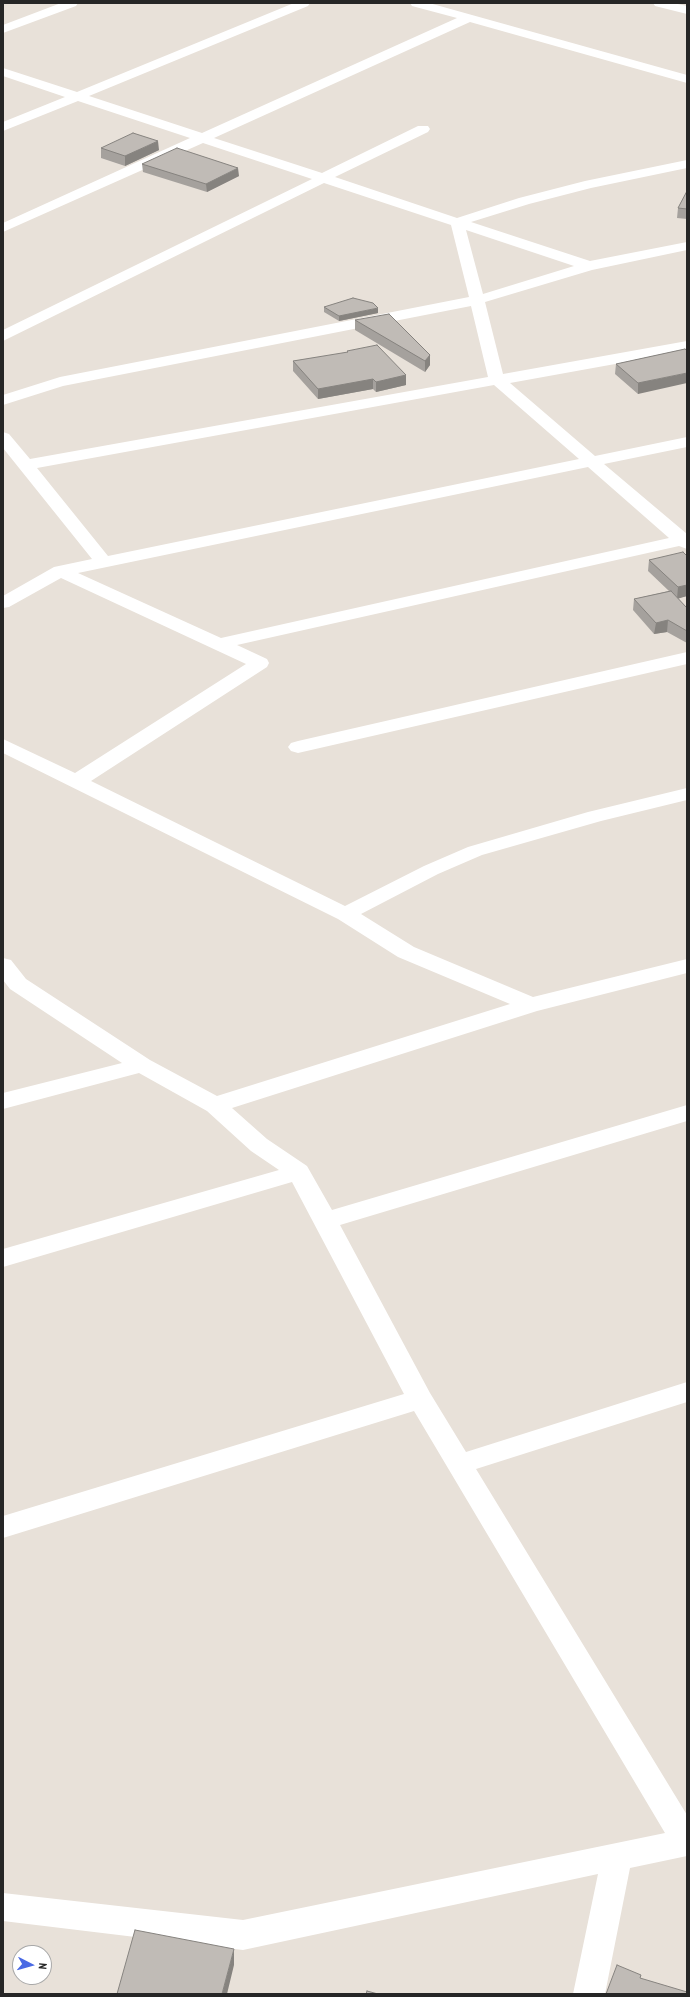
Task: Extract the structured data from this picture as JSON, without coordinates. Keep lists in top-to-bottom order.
{
  "north": "right"
}
